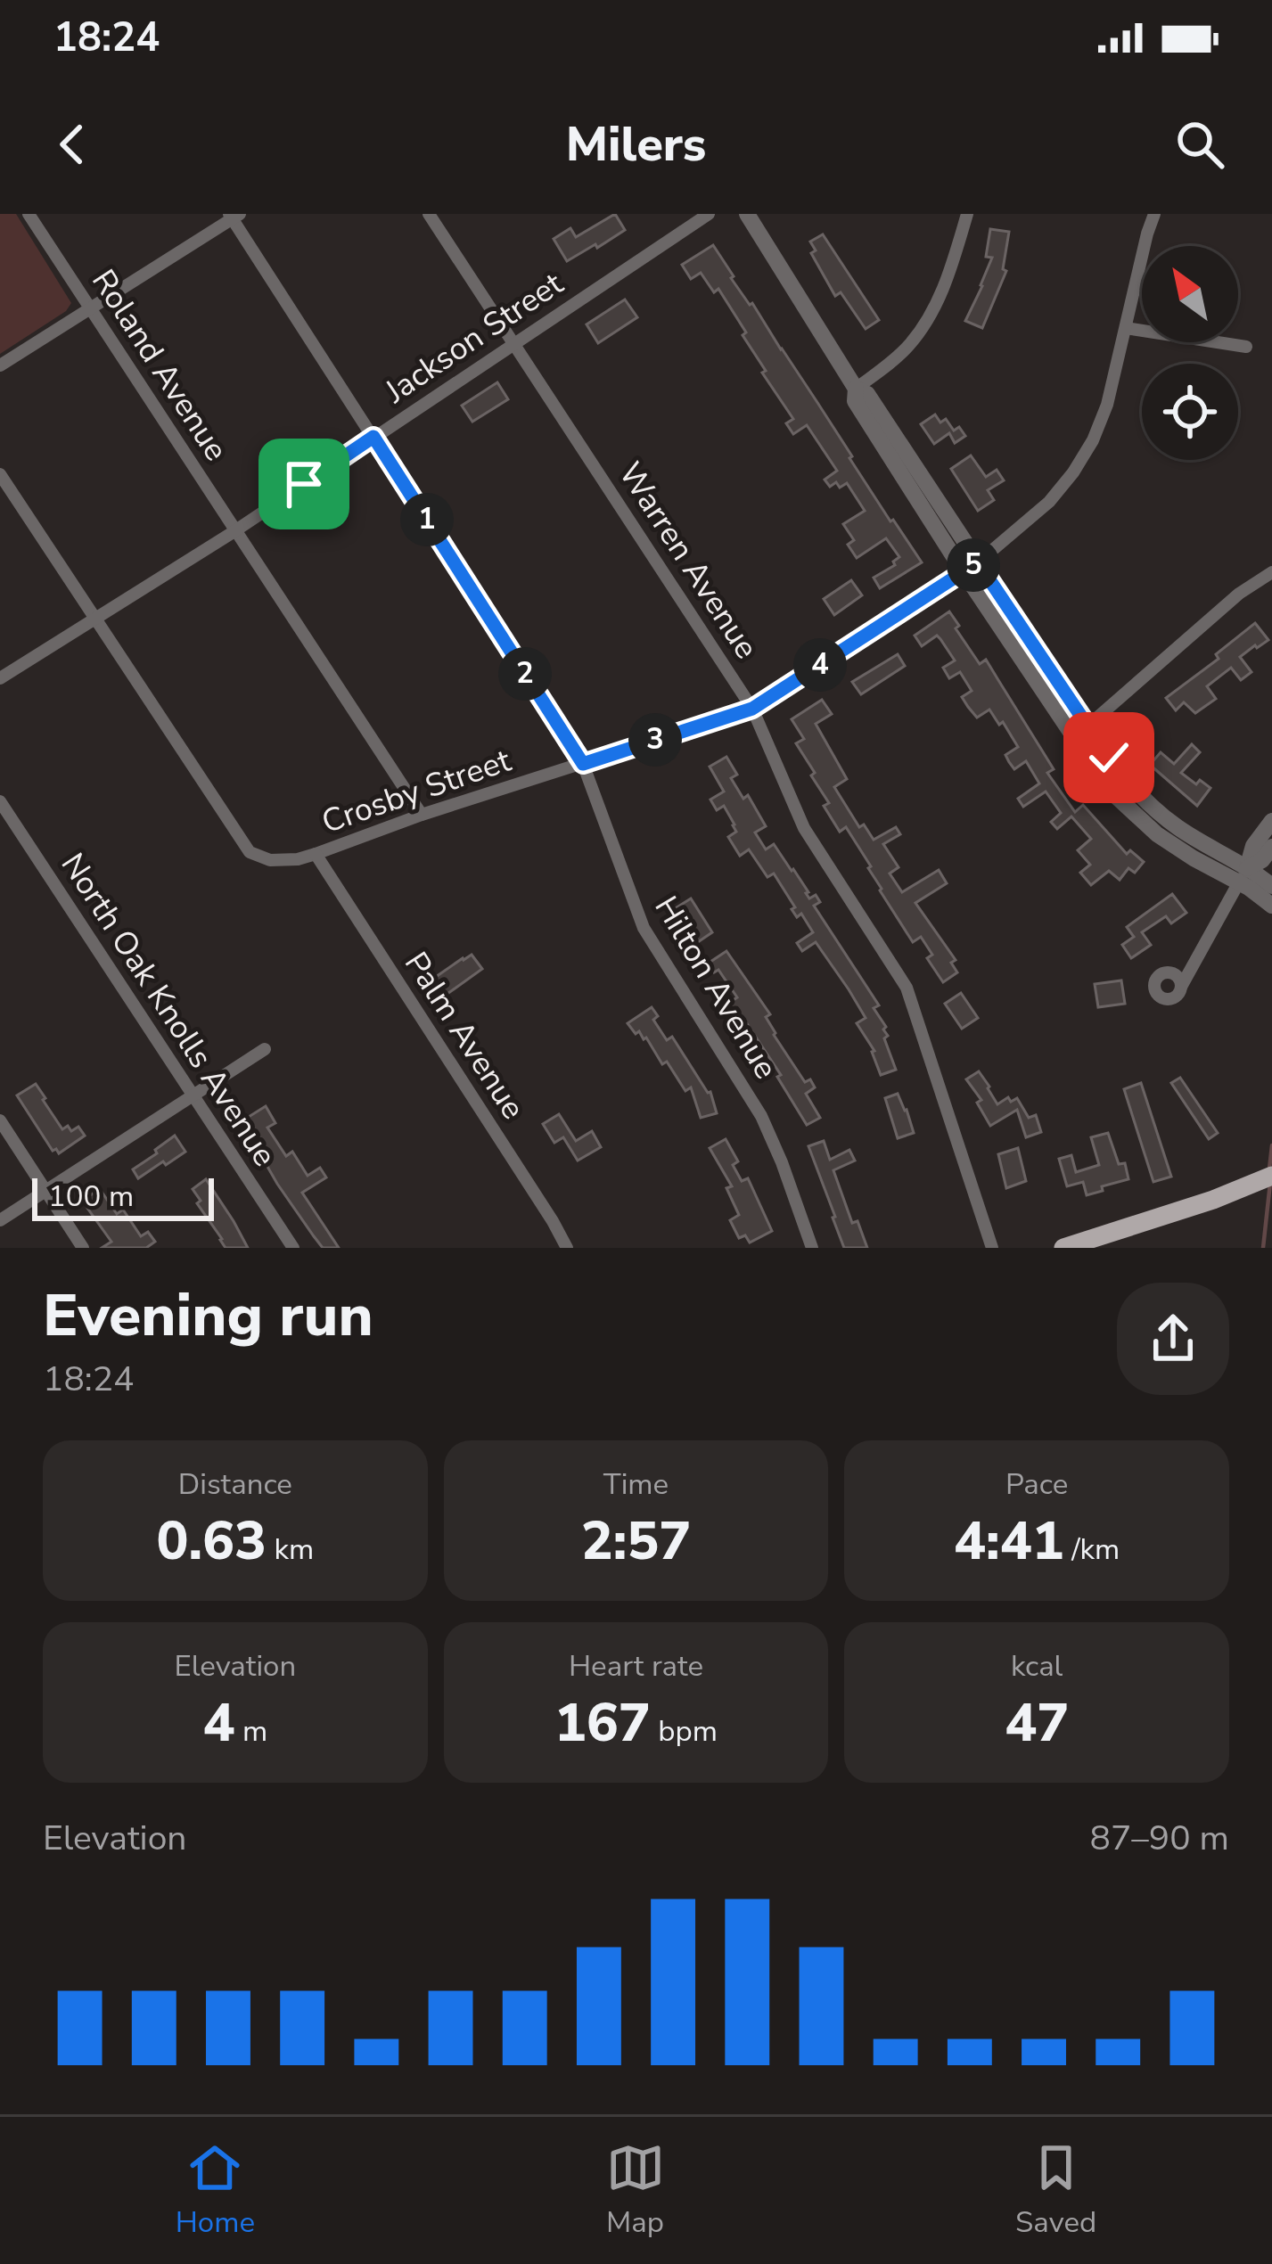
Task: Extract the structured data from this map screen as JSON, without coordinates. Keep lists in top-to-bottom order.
{
  "streets": {
    "street": [
      "Jackson Street",
      "Roland Avenue",
      "Warren Avenue",
      "Crosby Street",
      "Hilton Avenue",
      "North Oak Knolls Avenue",
      "Palm Avenue"
    ]
  },
  "crossings": [
    ["Jackson Street", "Roland Avenue"],
    ["Jackson Street", "Warren Avenue"],
    ["Jackson Street", "Crosby Street"],
    ["Jackson Street", "Hilton Avenue"],
    ["Roland Avenue", "Crosby Street"],
    ["Warren Avenue", "Crosby Street"],
    ["Crosby Street", "Hilton Avenue"],
    ["Crosby Street", "Palm Avenue"]
  ],
  "scale_bar": "100 m",
  "north": "top left",
  "page": {
    "status": "18:24",
    "header": "Milers",
    "pins": [
      "1",
      "5",
      "4",
      "2",
      "3"
    ],
    "scale": "100 m",
    "heading": ["Evening run", "18:24"],
    "stats": [
      ["Distance", "0.63 km"],
      ["Time", "2:57"],
      ["Pace", "4:41 /km"],
      ["Elevation", "4 m"],
      ["Heart rate", "167 bpm"],
      ["kcal", "47"]
    ],
    "chart": ["Elevation", "87–90 m"],
    "tabs": ["Home", "Map", "Saved"]
  }
}
